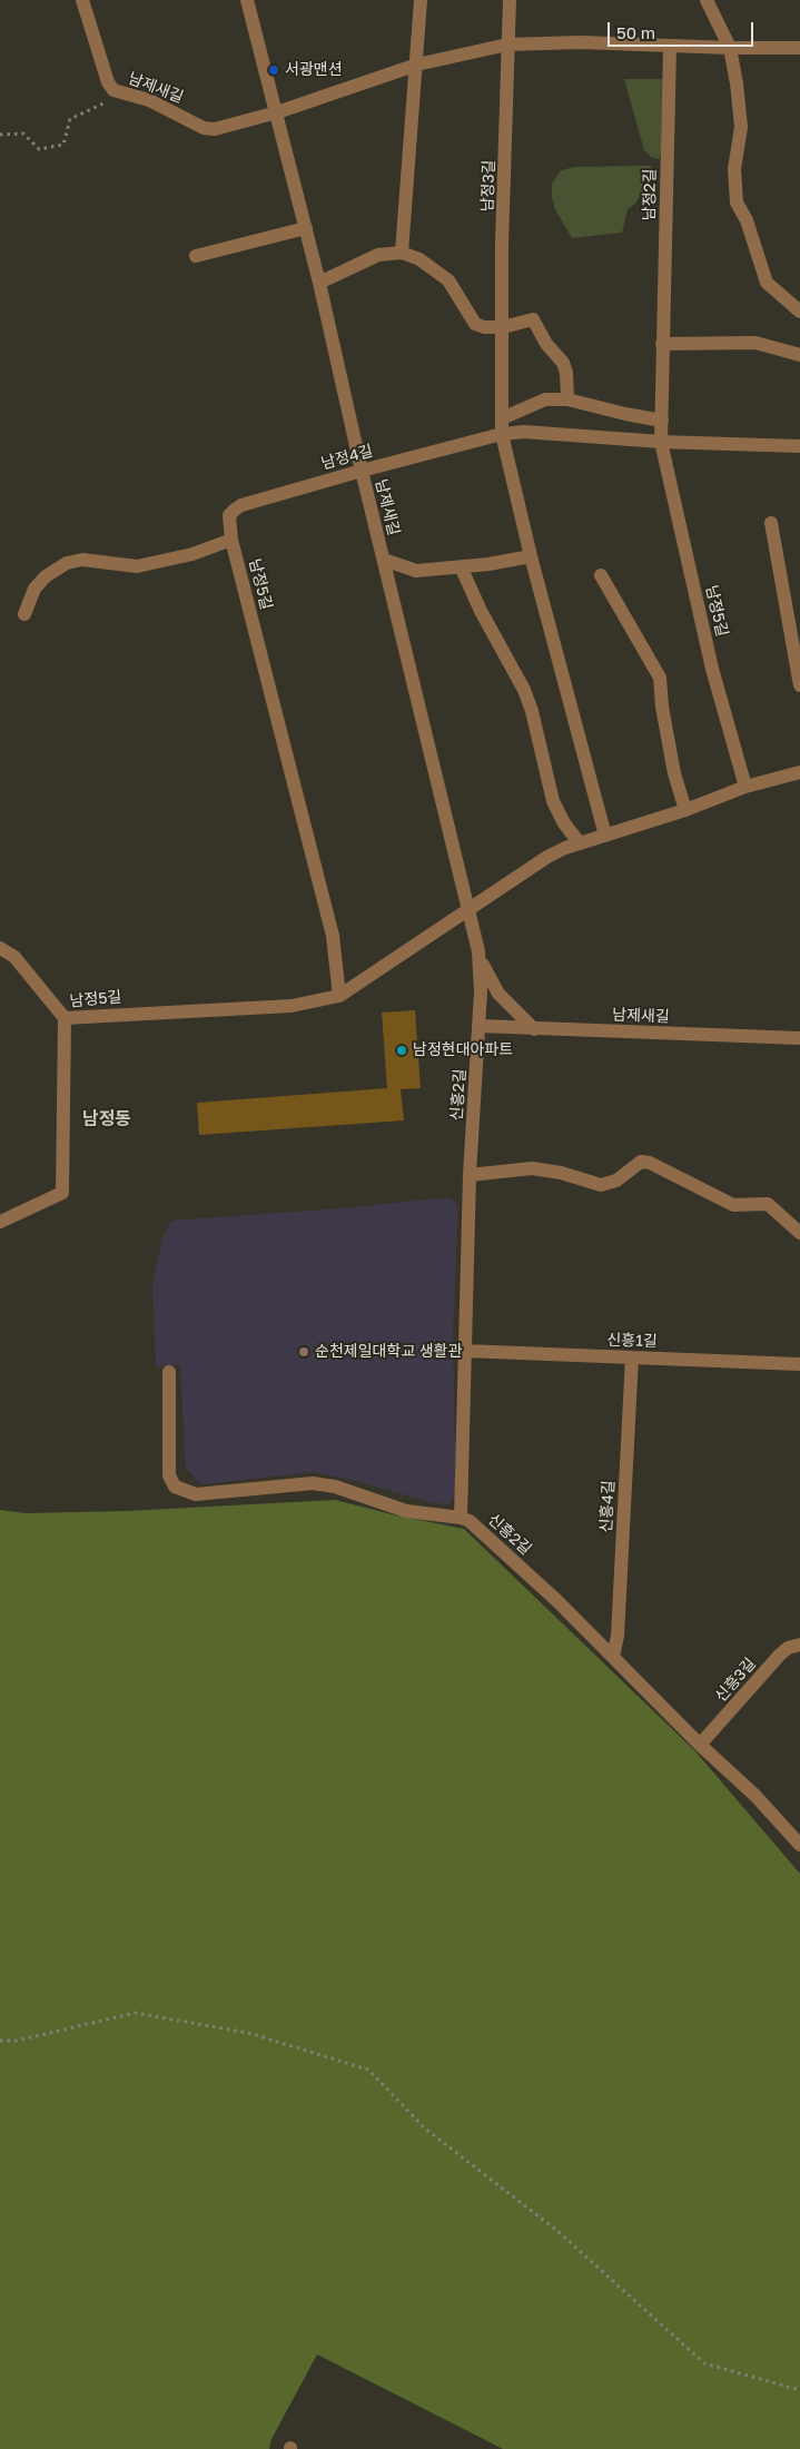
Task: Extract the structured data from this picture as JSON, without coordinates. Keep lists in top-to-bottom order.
{
  "streets": {
    "street": [
      "남제새길",
      "남정3길",
      "남정2길",
      "남정4길",
      "남정5길",
      "신흥2길",
      "신흥1길",
      "신흥4길",
      "신흥3길"
    ]
  },
  "crossings": [
    ["남제새길", "남정4길"],
    ["남제새길", "남정5길"],
    ["남제새길", "신흥2길"],
    ["남정4길", "남정5길"],
    ["남정5길", "신흥2길"],
    ["신흥2길", "신흥1길"],
    ["신흥2길", "신흥4길"],
    ["신흥2길", "신흥3길"],
    ["신흥1길", "신흥4길"]
  ],
  "districts": ["남정동"],
  "places": ["서광맨션", "남정현대아파트", "순천제일대학교 생활관"],
  "scale_bar": "50 m"
}
